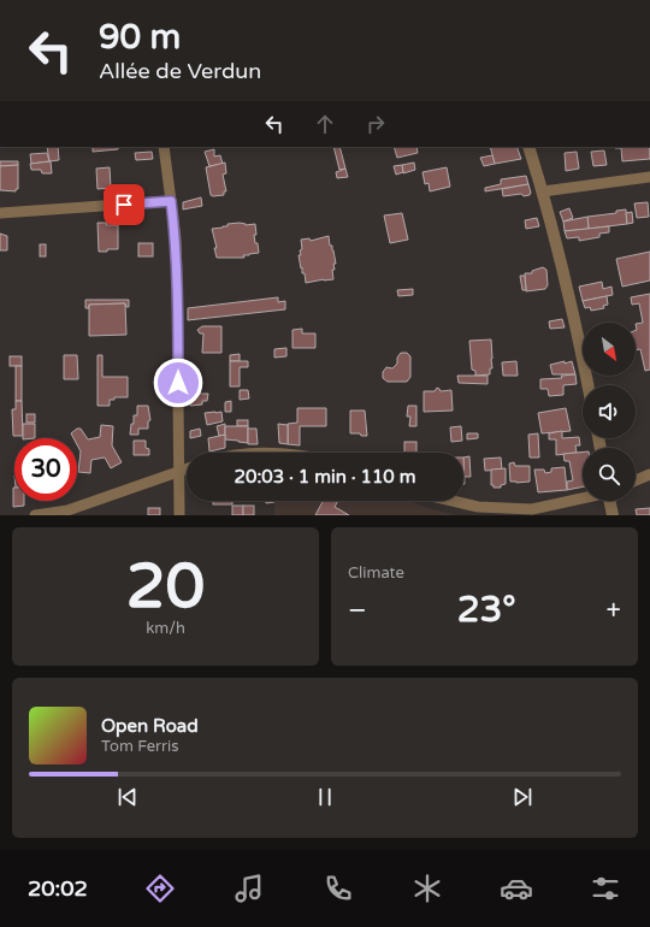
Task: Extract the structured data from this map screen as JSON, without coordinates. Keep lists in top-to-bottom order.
{
  "north": "bottom right",
  "page": {
    "turn": ["90 m", "Allée de Verdun"],
    "limit": "30",
    "trip": "20:03 · 1 min · 110 m",
    "tile": [
      ["20", "km/h"],
      "Climate"
    ],
    "heat": ["−", "23°", "+"],
    "song": ["Open Road", "Tom Ferris"],
    "tabs": "20:02"
  }
}
